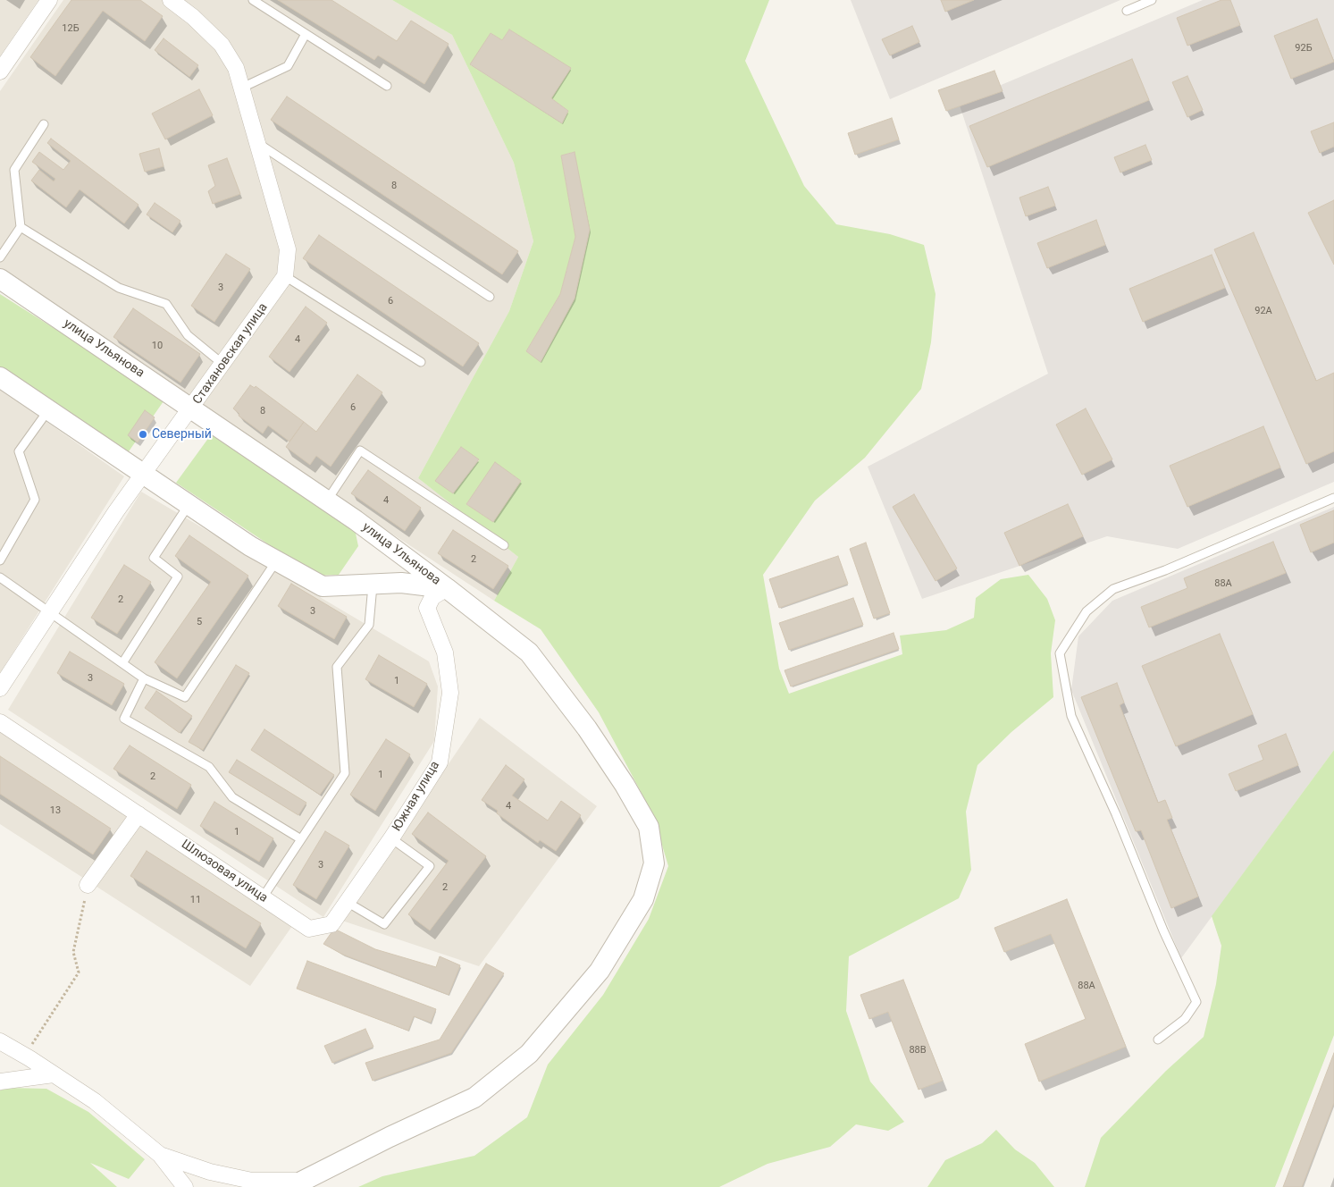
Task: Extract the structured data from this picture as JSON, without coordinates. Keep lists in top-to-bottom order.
{
  "streets": {
    "street": [
      "улица Ульянова",
      "Стахановская улица",
      "Южная улица",
      "Шлюзовая улица"
    ]
  },
  "crossings": [
    ["улица Ульянова", "Стахановская улица"],
    ["улица Ульянова", "Южная улица"],
    ["Южная улица", "Шлюзовая улица"]
  ],
  "places": ["Северный"],
  "house_numbers": [
    "12Б",
    "92Б",
    "8",
    "3",
    "6",
    "92А",
    "4",
    "10",
    "6",
    "8",
    "4",
    "2",
    "88А",
    "2",
    "3",
    "5",
    "3",
    "1",
    "1",
    "2",
    "4",
    "13",
    "1",
    "3",
    "2",
    "11",
    "88А",
    "88В"
  ]
}
